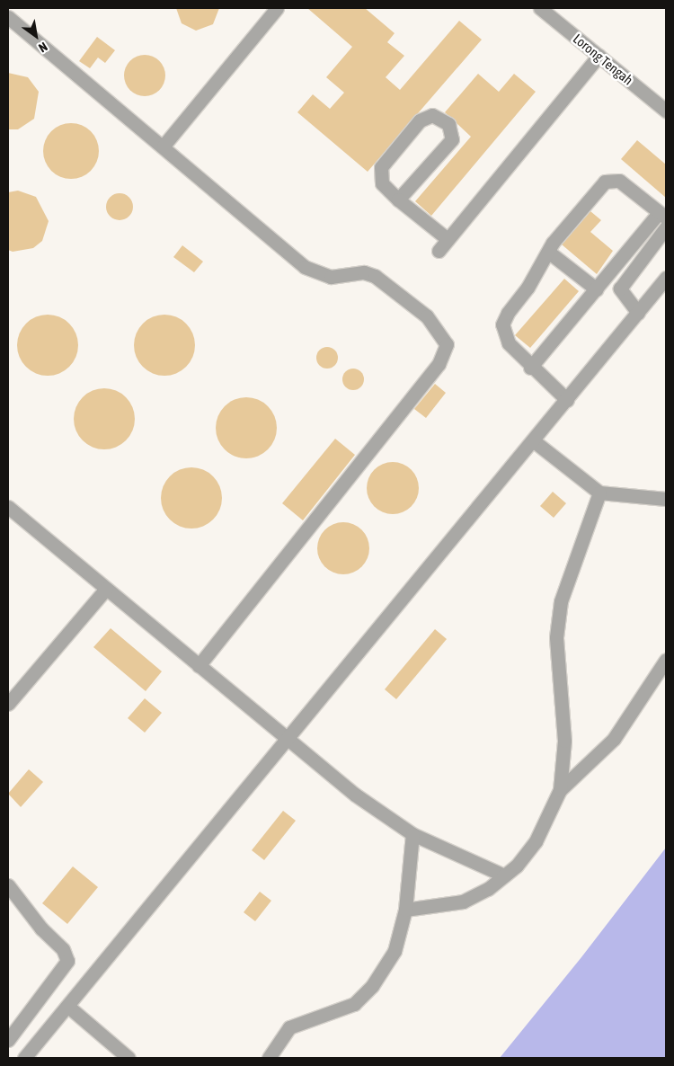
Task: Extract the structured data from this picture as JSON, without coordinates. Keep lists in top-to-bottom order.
{
  "streets": {
    "street": ["Lorong Tengah"]
  },
  "north": "bottom right"
}
